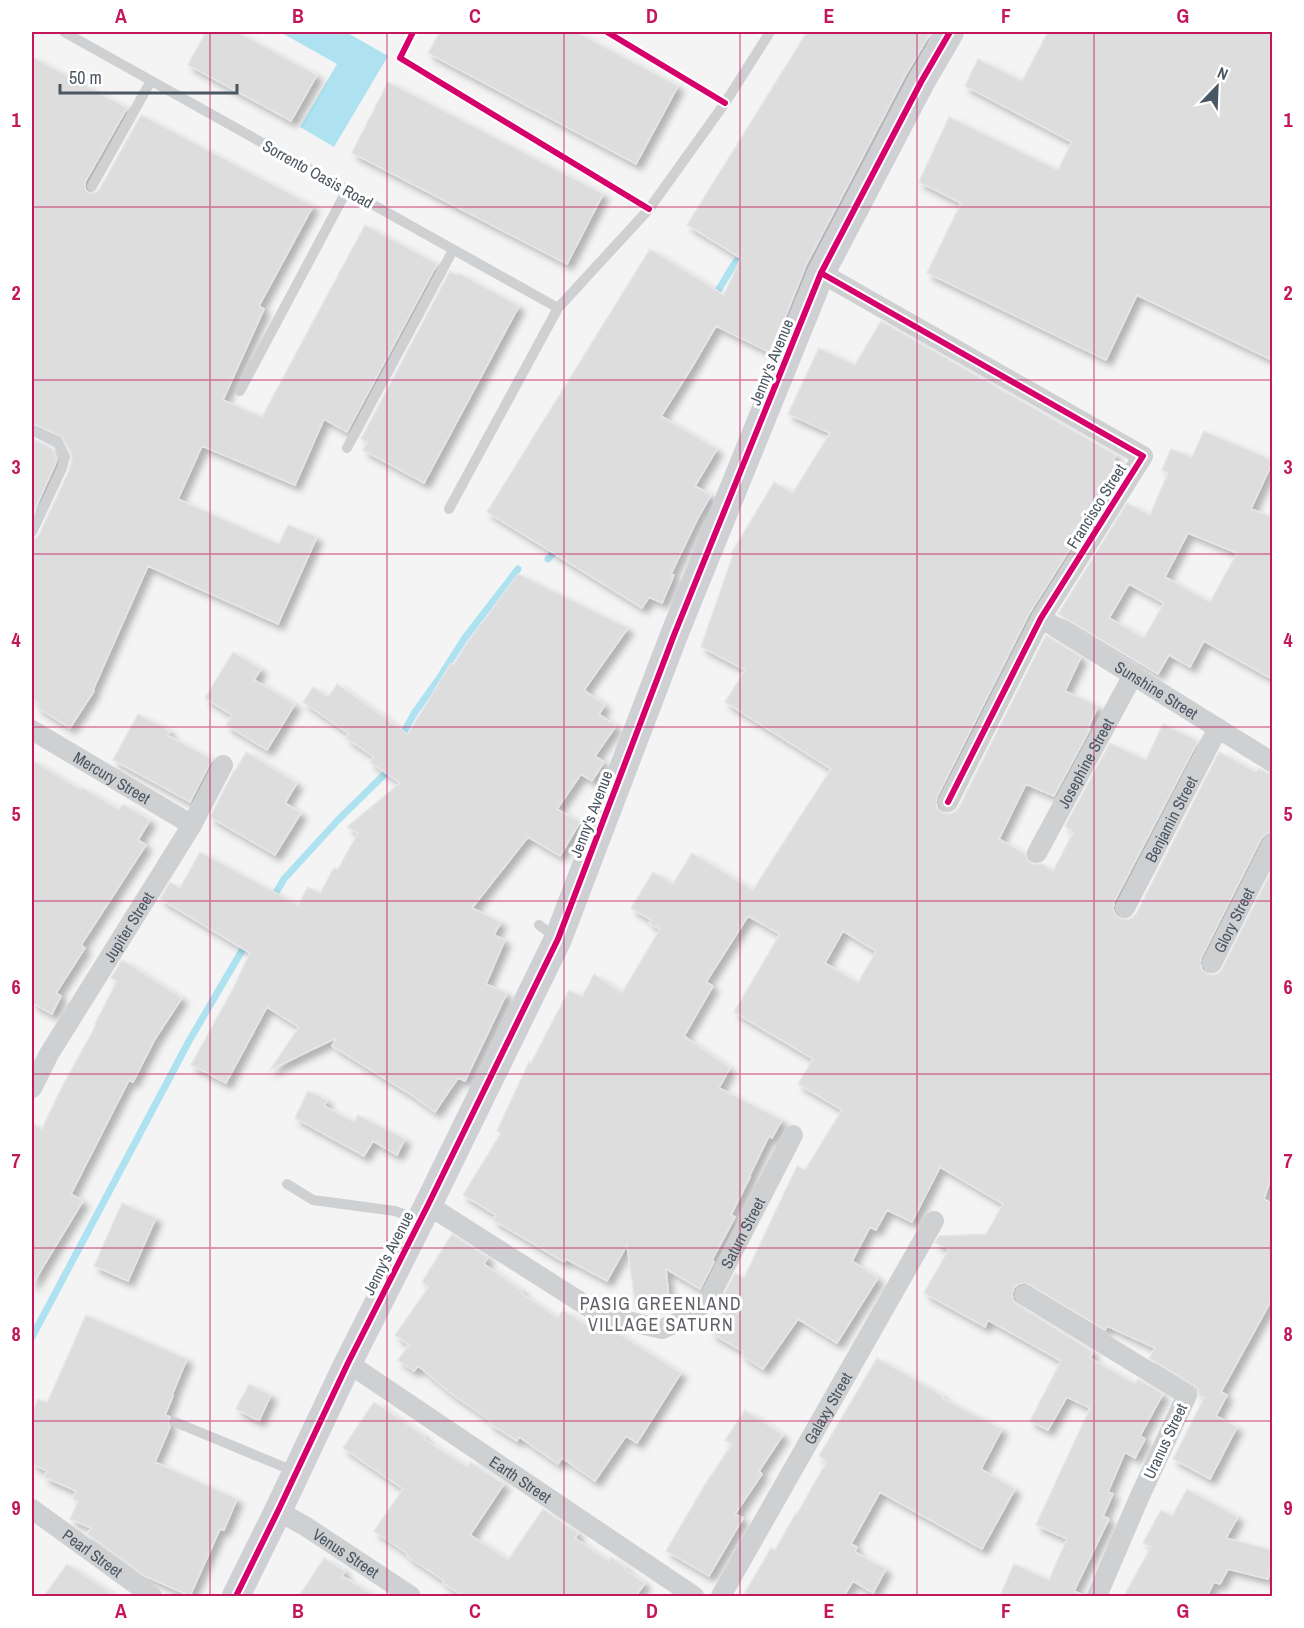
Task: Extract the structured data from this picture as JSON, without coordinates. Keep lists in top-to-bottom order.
{
  "streets": {
    "street": [
      "Jenny's Avenue",
      "Francisco Street",
      "Sunshine Street",
      "Josephine Street",
      "Mercury Street",
      "Benjamin Street",
      "Glory Street",
      "Jupiter Street",
      "Saturn Street",
      "Galaxy Street",
      "Uranus Street",
      "Earth Street",
      "Pearl Street",
      "Venus Street"
    ],
    "lane": ["Sorrento Oasis Road"]
  },
  "crossings": [
    ["Jenny's Avenue", "Francisco Street"],
    ["Jenny's Avenue", "Saturn Street"],
    ["Jenny's Avenue", "Earth Street"],
    ["Jenny's Avenue", "Venus Street"],
    ["Francisco Street", "Sunshine Street"],
    ["Sunshine Street", "Josephine Street"],
    ["Sunshine Street", "Benjamin Street"],
    ["Mercury Street", "Jupiter Street"]
  ],
  "districts": ["PASIG GREENLAND VILLAGE SATURN"],
  "scale_bar": "50 m",
  "north": "top right",
  "grid": {
    "columns": [
      "A",
      "B",
      "C",
      "D",
      "E",
      "F",
      "G"
    ],
    "rows": [
      "1",
      "2",
      "3",
      "4",
      "5",
      "6",
      "7",
      "8",
      "9"
    ]
  }
}
